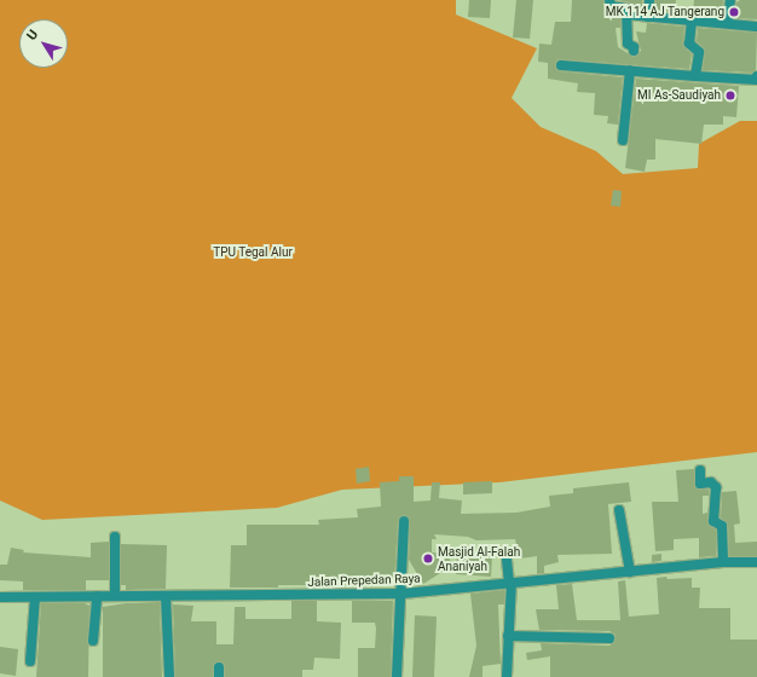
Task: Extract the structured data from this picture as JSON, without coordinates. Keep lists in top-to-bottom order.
{
  "streets": {
    "street": ["Jalan Prepedan Raya"]
  },
  "parks": ["TPU Tegal Alur"],
  "places": ["MK 114 AJ Tangerang", "MI As-Saudiyah", "Masjid Al-Falah Ananiyah"],
  "north": "top left"
}
